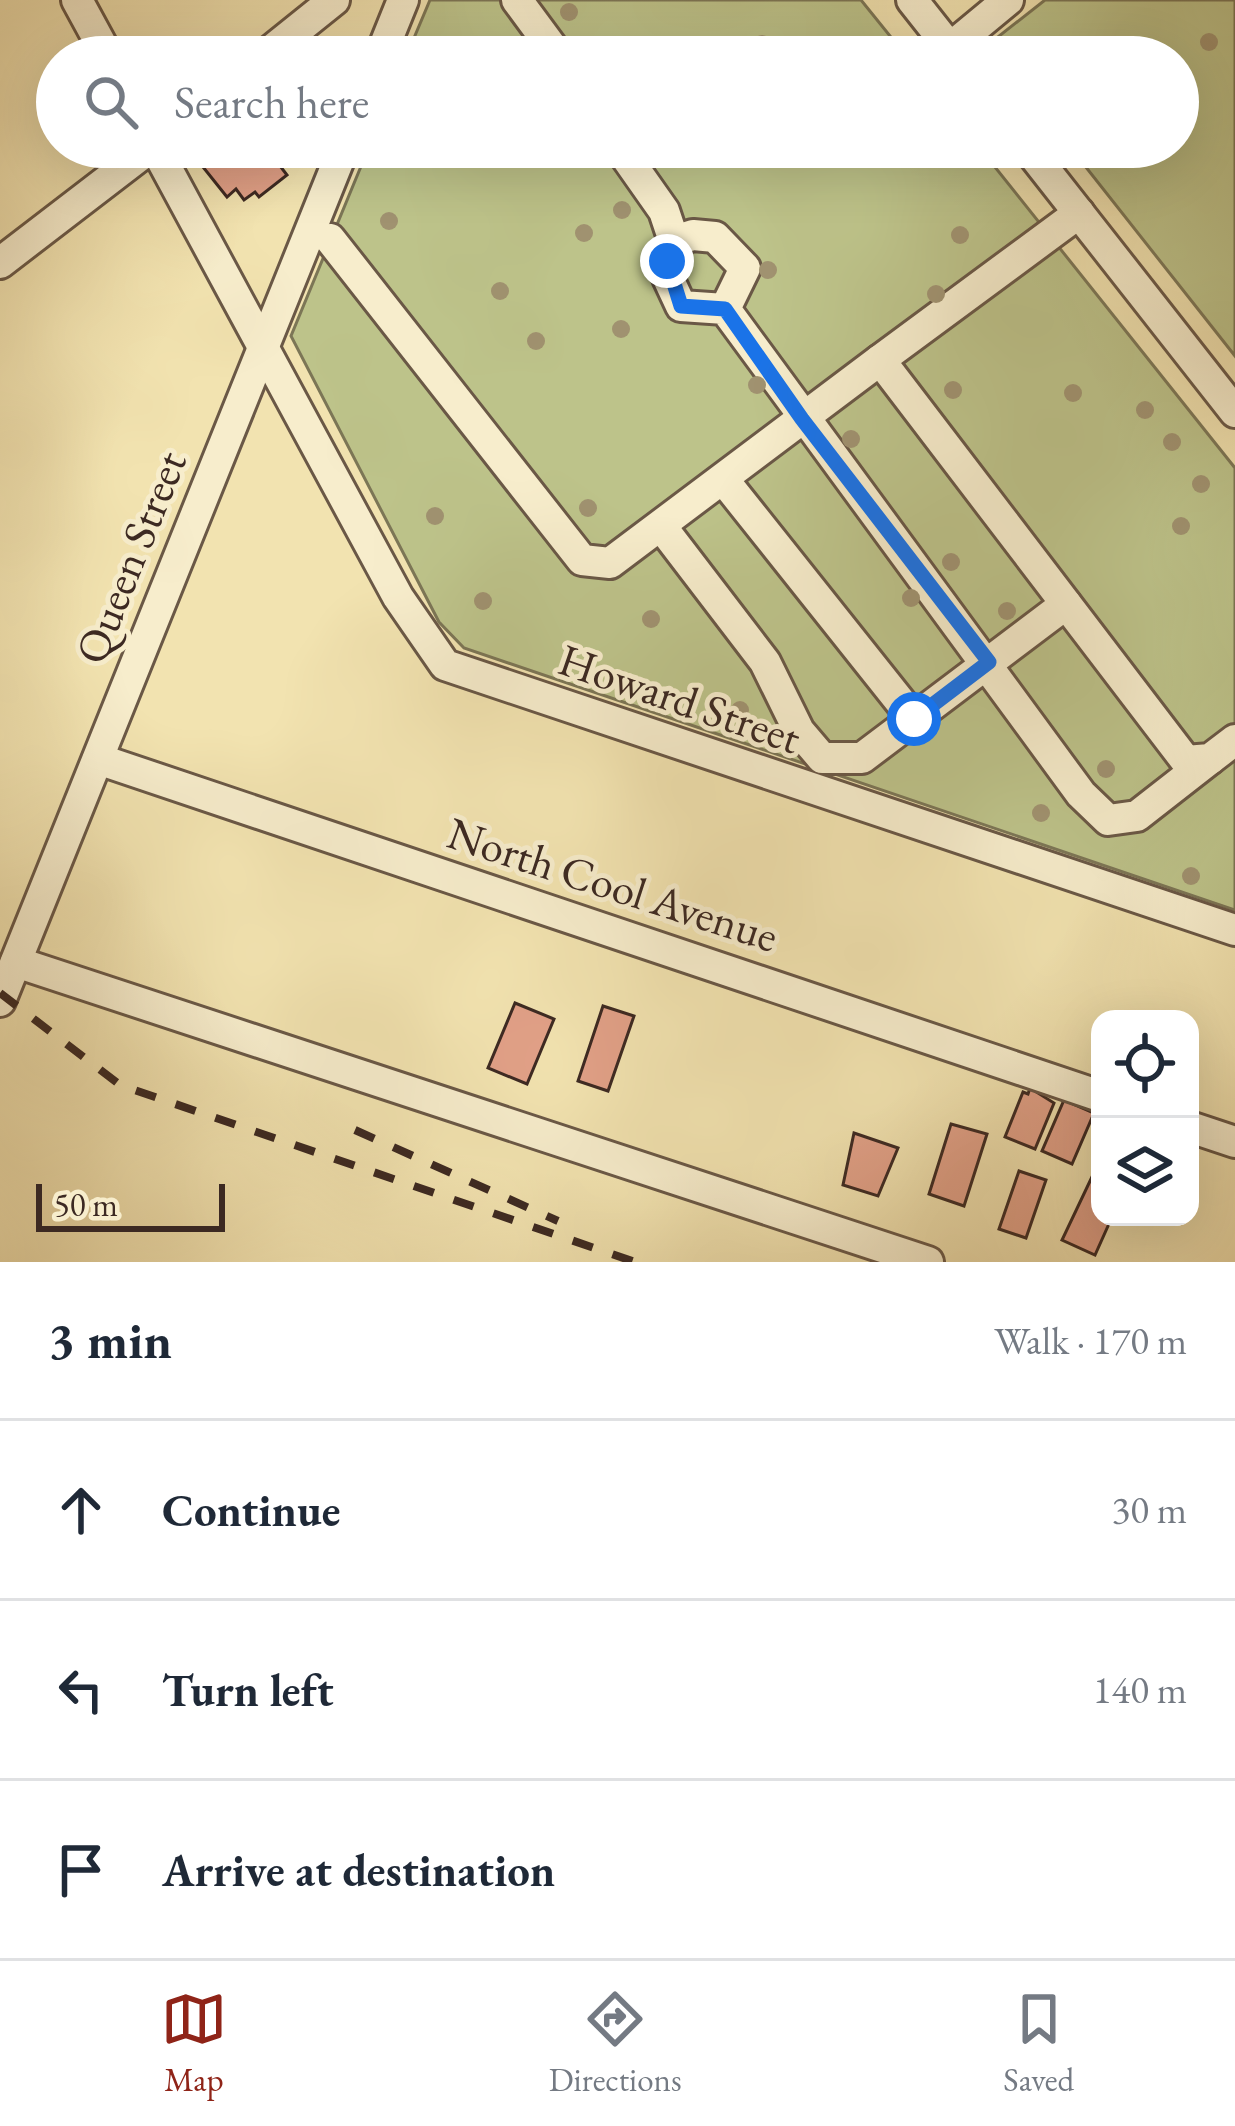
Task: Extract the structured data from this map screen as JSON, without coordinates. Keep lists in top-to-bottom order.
{
  "streets": {
    "street": ["Queen Street", "Howard Street", "North Cool Avenue"]
  },
  "crossings": [
    ["Queen Street", "Howard Street"],
    ["Queen Street", "North Cool Avenue"]
  ],
  "scale_bar": "50 m",
  "page": {
    "search": "Search here",
    "scale": "50 m",
    "heading": ["3 min", "Walk · 170 m"],
    "list": [
      ["Continue", "30 m"],
      ["Turn left", "140 m"],
      "Arrive at destination"
    ],
    "nav": ["Map", "Directions", "Saved"]
  }
}
